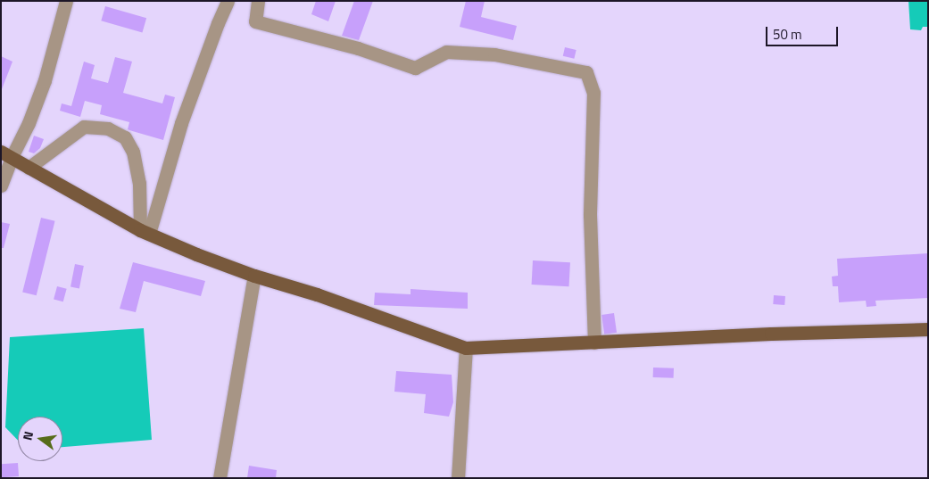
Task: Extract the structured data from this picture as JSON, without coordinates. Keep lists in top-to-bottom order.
{
  "scale_bar": "50 m",
  "north": "left"
}
